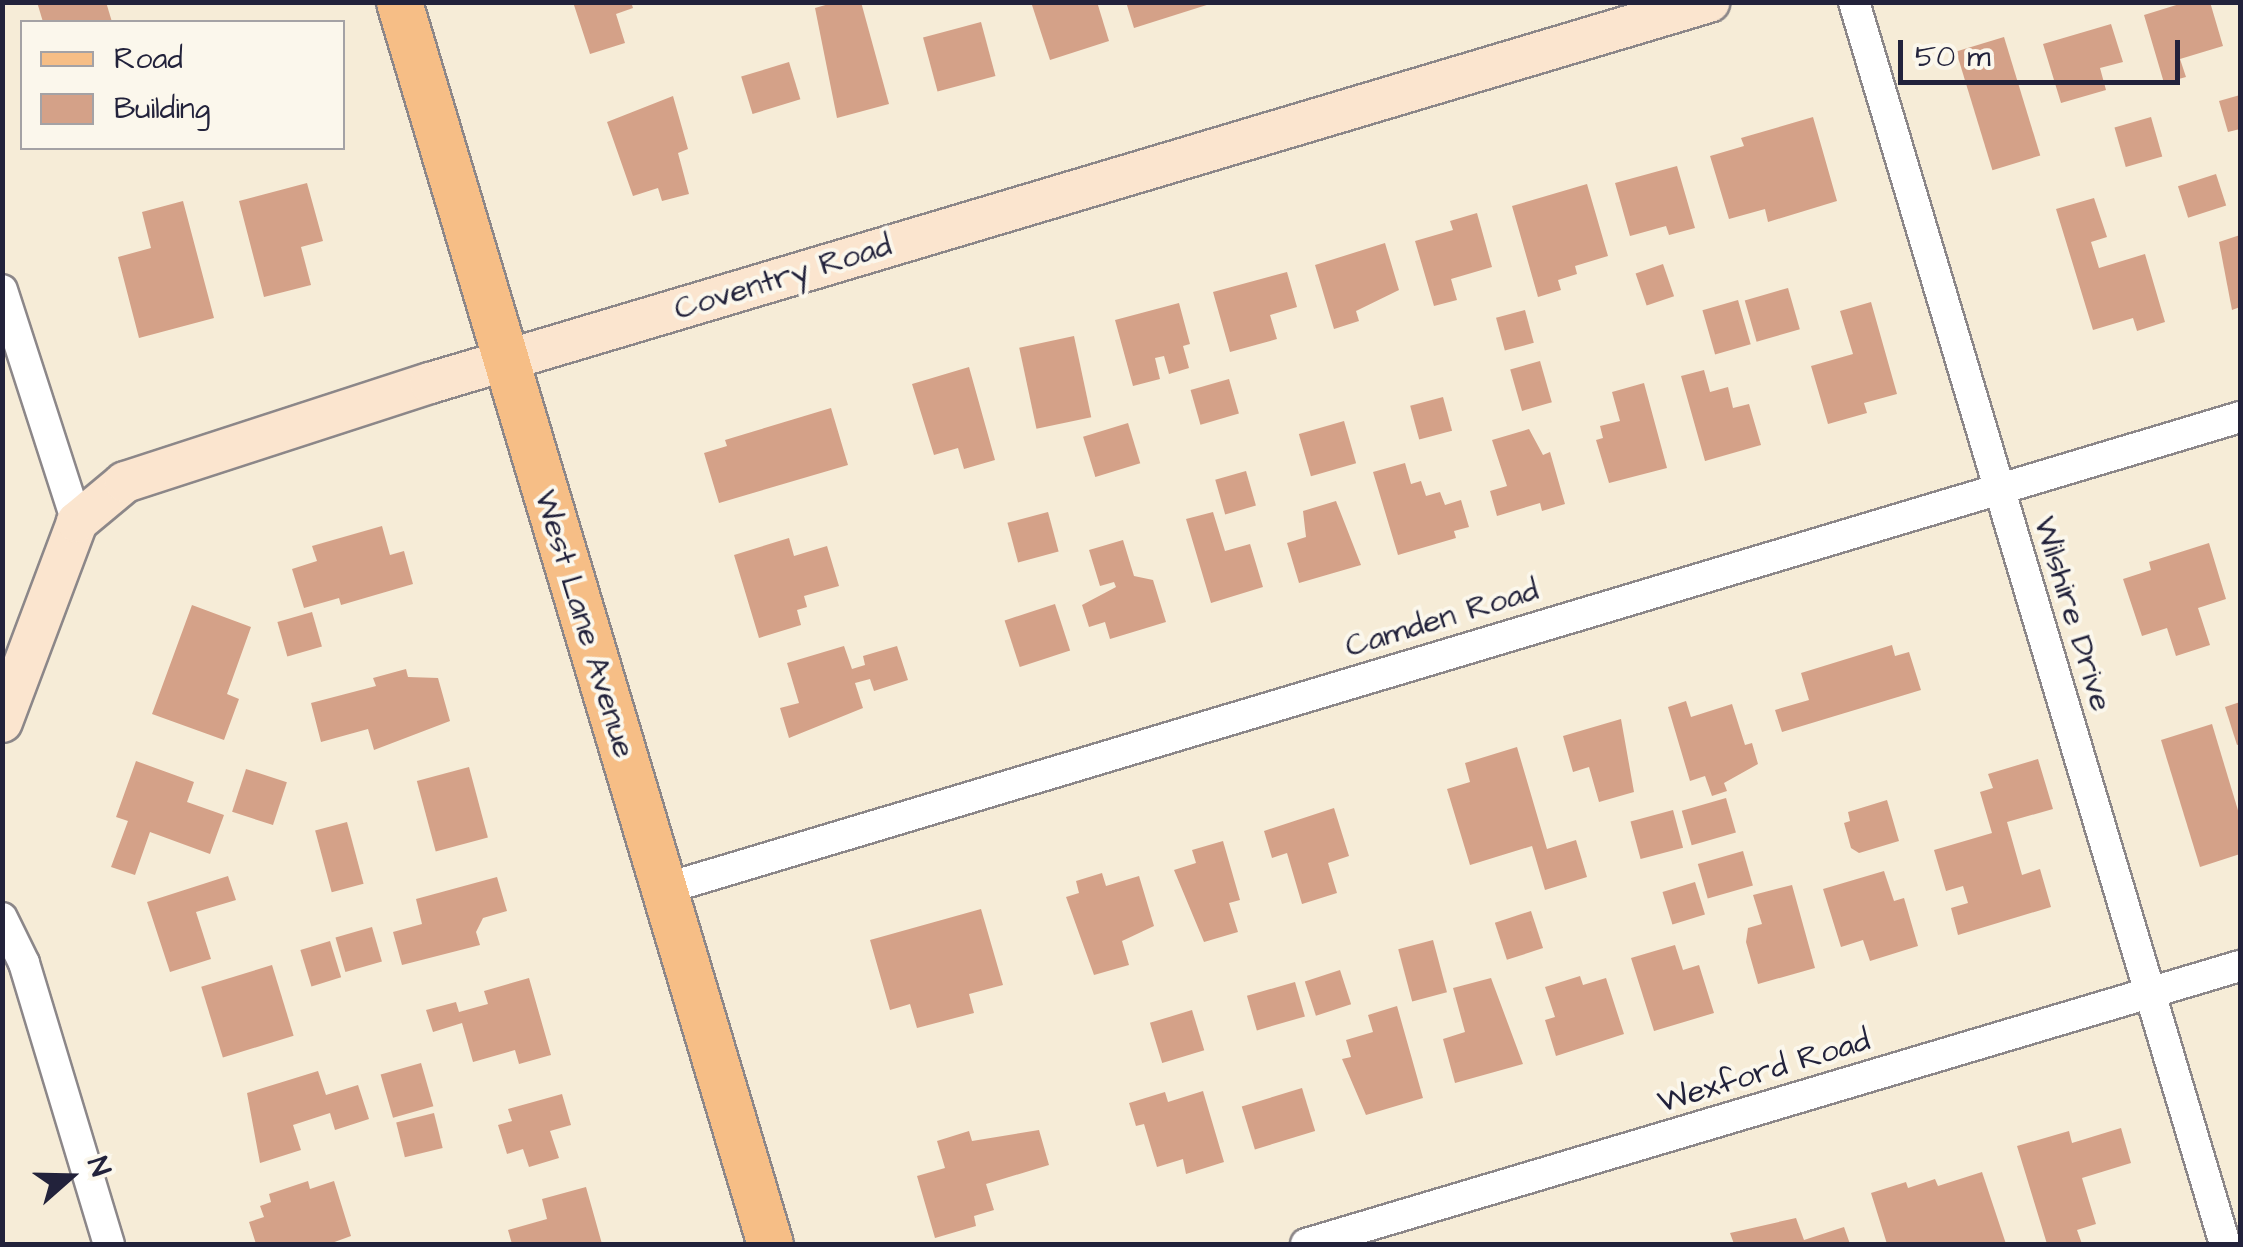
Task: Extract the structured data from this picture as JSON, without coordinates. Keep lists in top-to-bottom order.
{
  "streets": {
    "main road": ["West Lane Avenue"],
    "street": [
      "Coventry Road",
      "Wilshire Drive",
      "Camden Road",
      "Wexford Road"
    ]
  },
  "crossings": [
    ["Coventry Road", "West Lane Avenue"],
    ["Wilshire Drive", "Camden Road"],
    ["Wilshire Drive", "Wexford Road"],
    ["Camden Road", "West Lane Avenue"]
  ],
  "legend": ["Road", "Building"],
  "scale_bar": "50 m",
  "north": "right"
}
